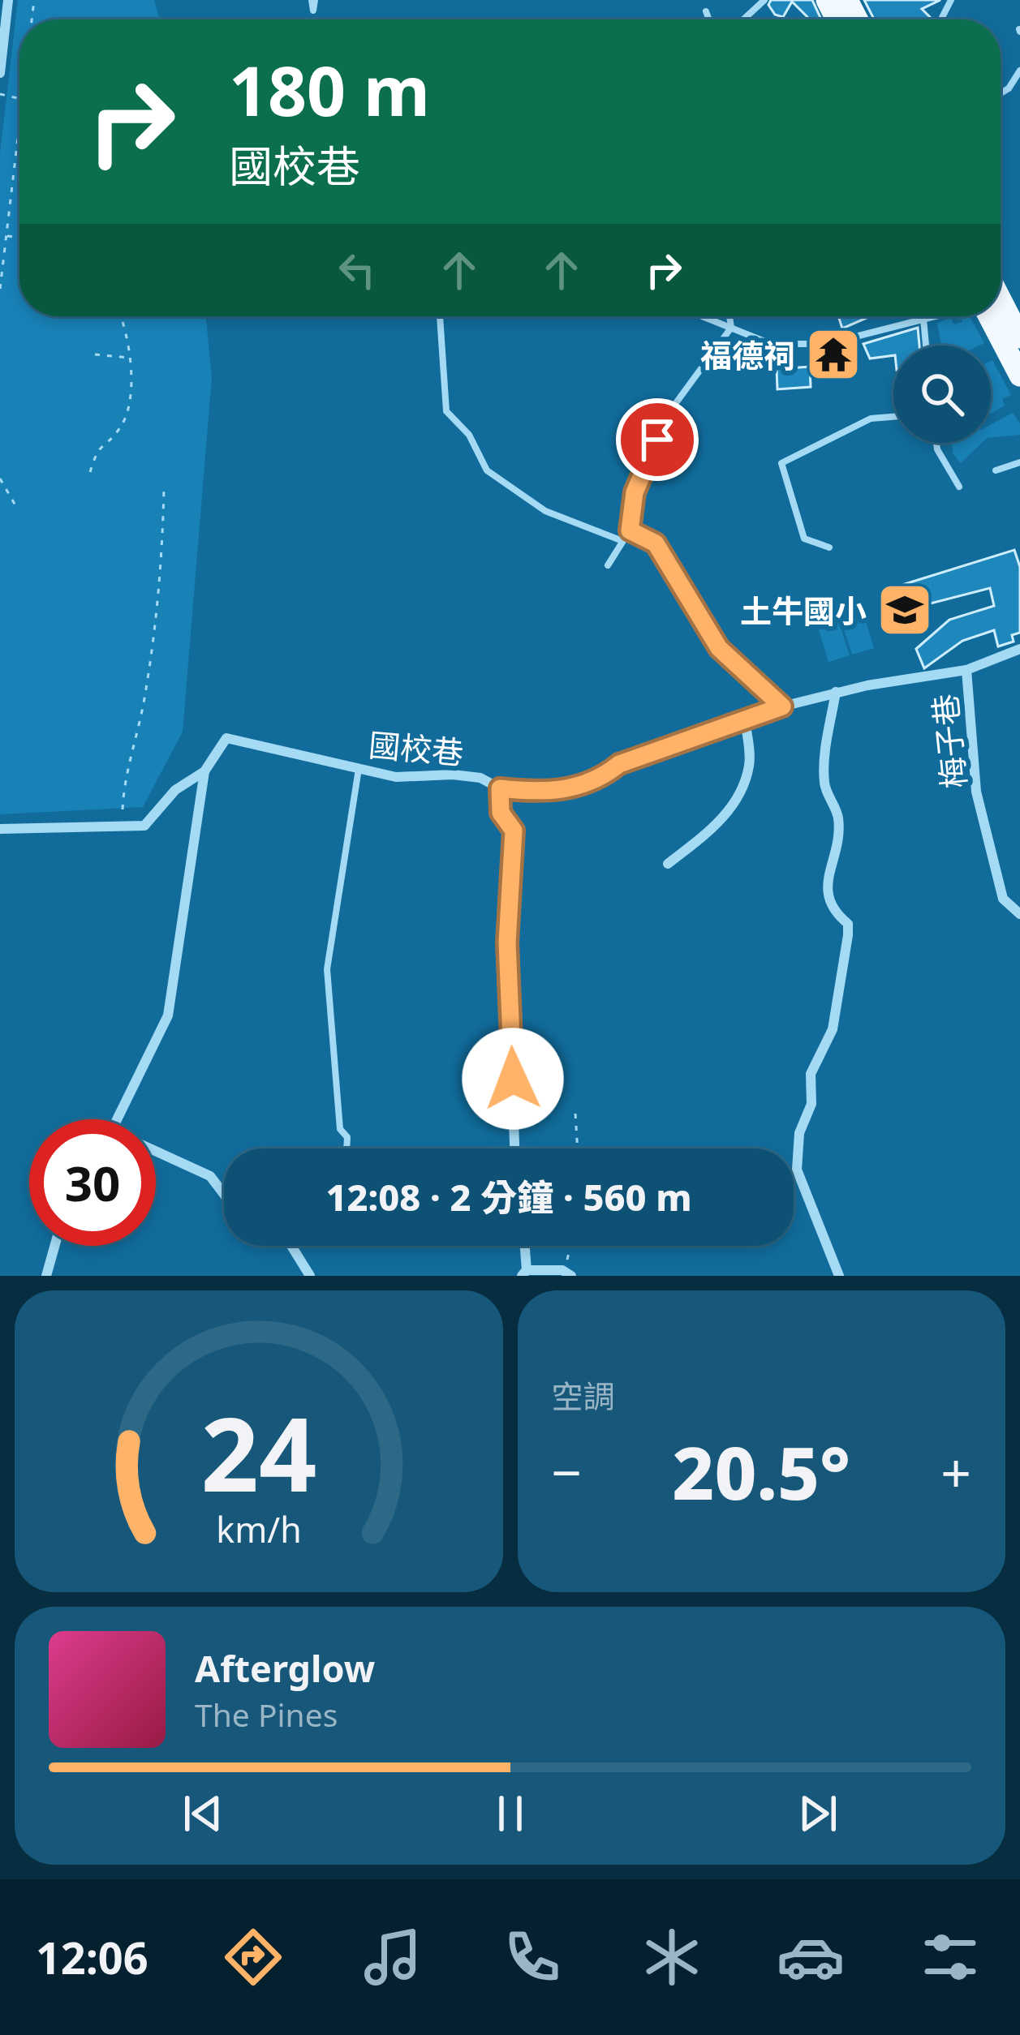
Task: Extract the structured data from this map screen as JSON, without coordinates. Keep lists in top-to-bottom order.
{
  "streets": {
    "street": ["梅子巷", "國校巷"]
  },
  "crossings": [
    ["梅子巷", "國校巷"]
  ],
  "places": {
    "temple": ["福德祠"],
    "school or university": ["土牛國小"]
  },
  "page": {
    "turn": ["180 m", "國校巷"],
    "limit": "30",
    "trip": "12:08 · 2 分鐘 · 560 m",
    "tile": "空調",
    "heat": ["−", "20.5°", "+"],
    "song": ["Afterglow", "The Pines"],
    "tabs": "12:06",
    "gauge": ["24", "km/h"]
  }
}
